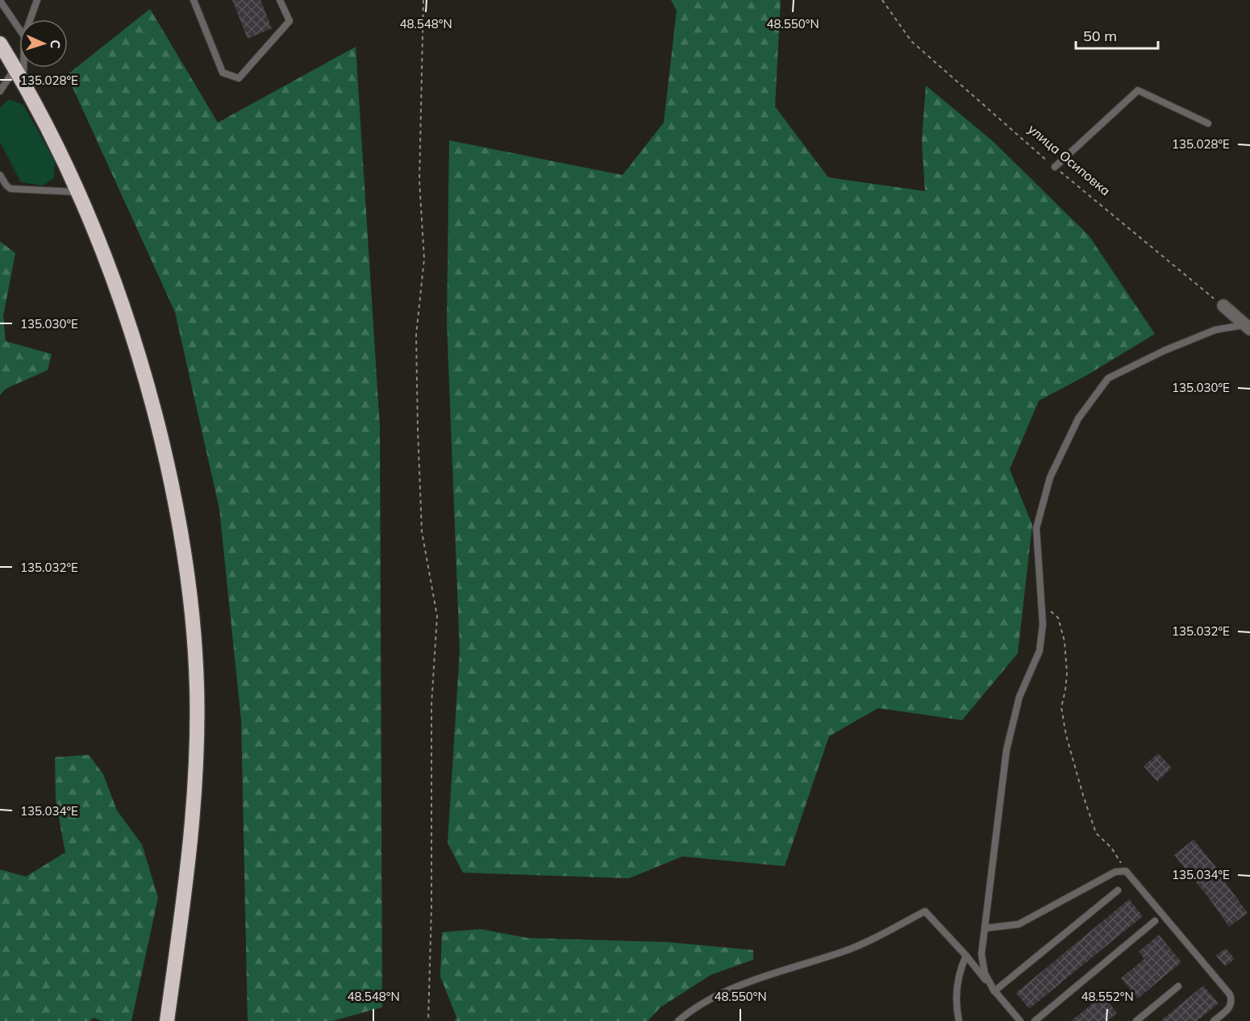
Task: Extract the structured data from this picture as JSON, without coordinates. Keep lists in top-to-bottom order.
{
  "streets": {
    "path": ["улица Осиповка"]
  },
  "scale_bar": "50 m",
  "north": "right",
  "coordinates": [
    "48.548°N",
    "48.550°N",
    "135.028°E",
    "135.030°E",
    "135.032°E",
    "135.034°E",
    "48.552°N"
  ]
}
